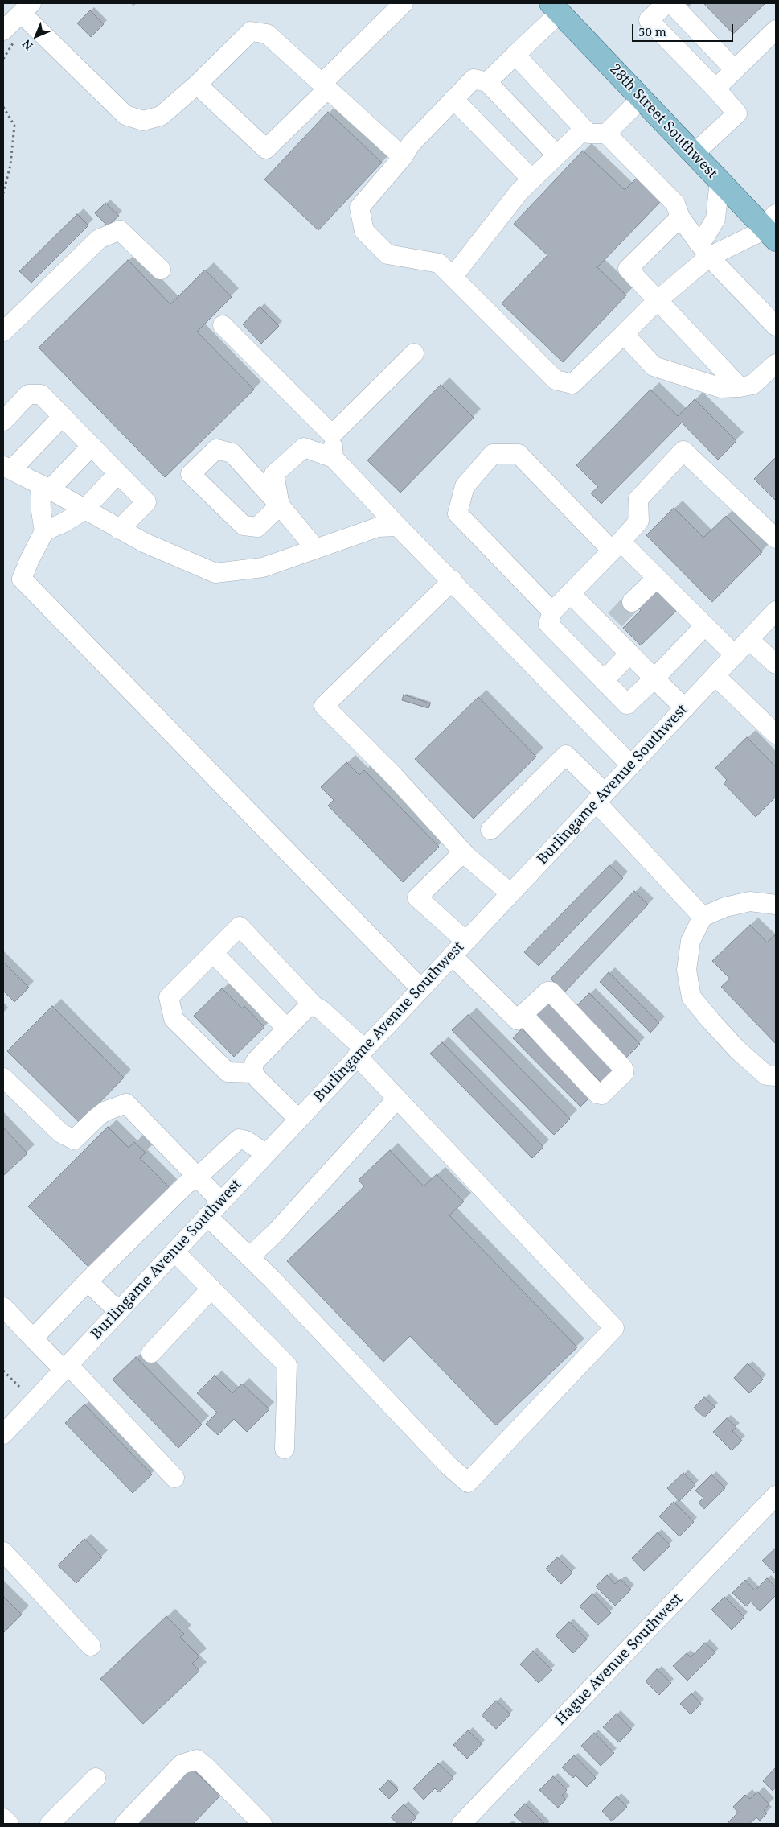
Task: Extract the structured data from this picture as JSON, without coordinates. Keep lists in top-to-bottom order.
{
  "streets": {
    "main road": ["28th Street Southwest"],
    "street": ["Burlingame Avenue Southwest", "Hague Avenue Southwest"]
  },
  "scale_bar": "50 m",
  "north": "bottom left"
}
